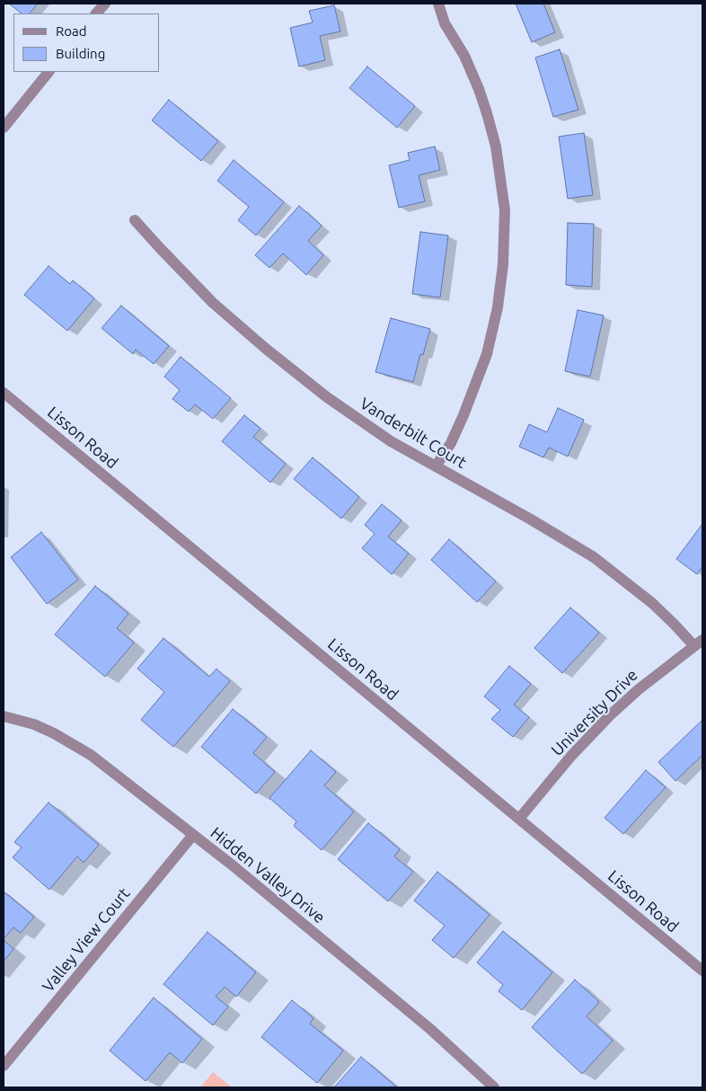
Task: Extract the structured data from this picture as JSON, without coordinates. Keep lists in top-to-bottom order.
{
  "streets": {
    "street": [
      "Vanderbilt Court",
      "Lisson Road",
      "University Drive",
      "Hidden Valley Drive",
      "Valley View Court"
    ]
  },
  "crossings": [
    ["Vanderbilt Court", "University Drive"],
    ["Lisson Road", "University Drive"],
    ["Hidden Valley Drive", "Valley View Court"]
  ],
  "legend": ["Road", "Building"]
}
